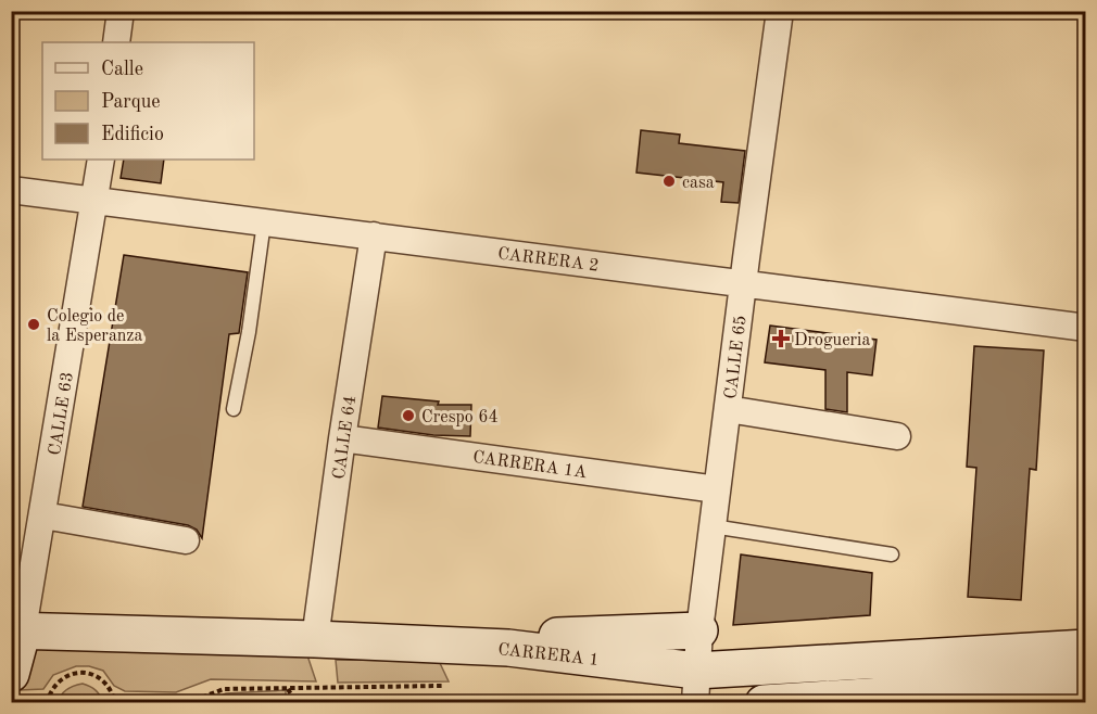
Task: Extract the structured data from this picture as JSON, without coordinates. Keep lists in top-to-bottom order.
{
  "streets": {
    "main road": ["CARRERA 1"],
    "street": [
      "CARRERA 2",
      "CALLE 65",
      "CALLE 63",
      "CALLE 64",
      "CARRERA 1A"
    ]
  },
  "crossings": [
    ["CARRERA 2", "CALLE 65"],
    ["CARRERA 2", "CALLE 63"],
    ["CARRERA 2", "CALLE 64"],
    ["CALLE 65", "CARRERA 1A"],
    ["CALLE 65", "CARRERA 1"],
    ["CALLE 63", "CARRERA 1"],
    ["CALLE 64", "CARRERA 1A"],
    ["CALLE 64", "CARRERA 1"]
  ],
  "places": {
    "other": ["casa", "Colegio de la Esperanza", "Crespo 64"],
    "health": ["Drogueria"]
  },
  "legend": ["Calle", "Parque", "Edificio"]
}
